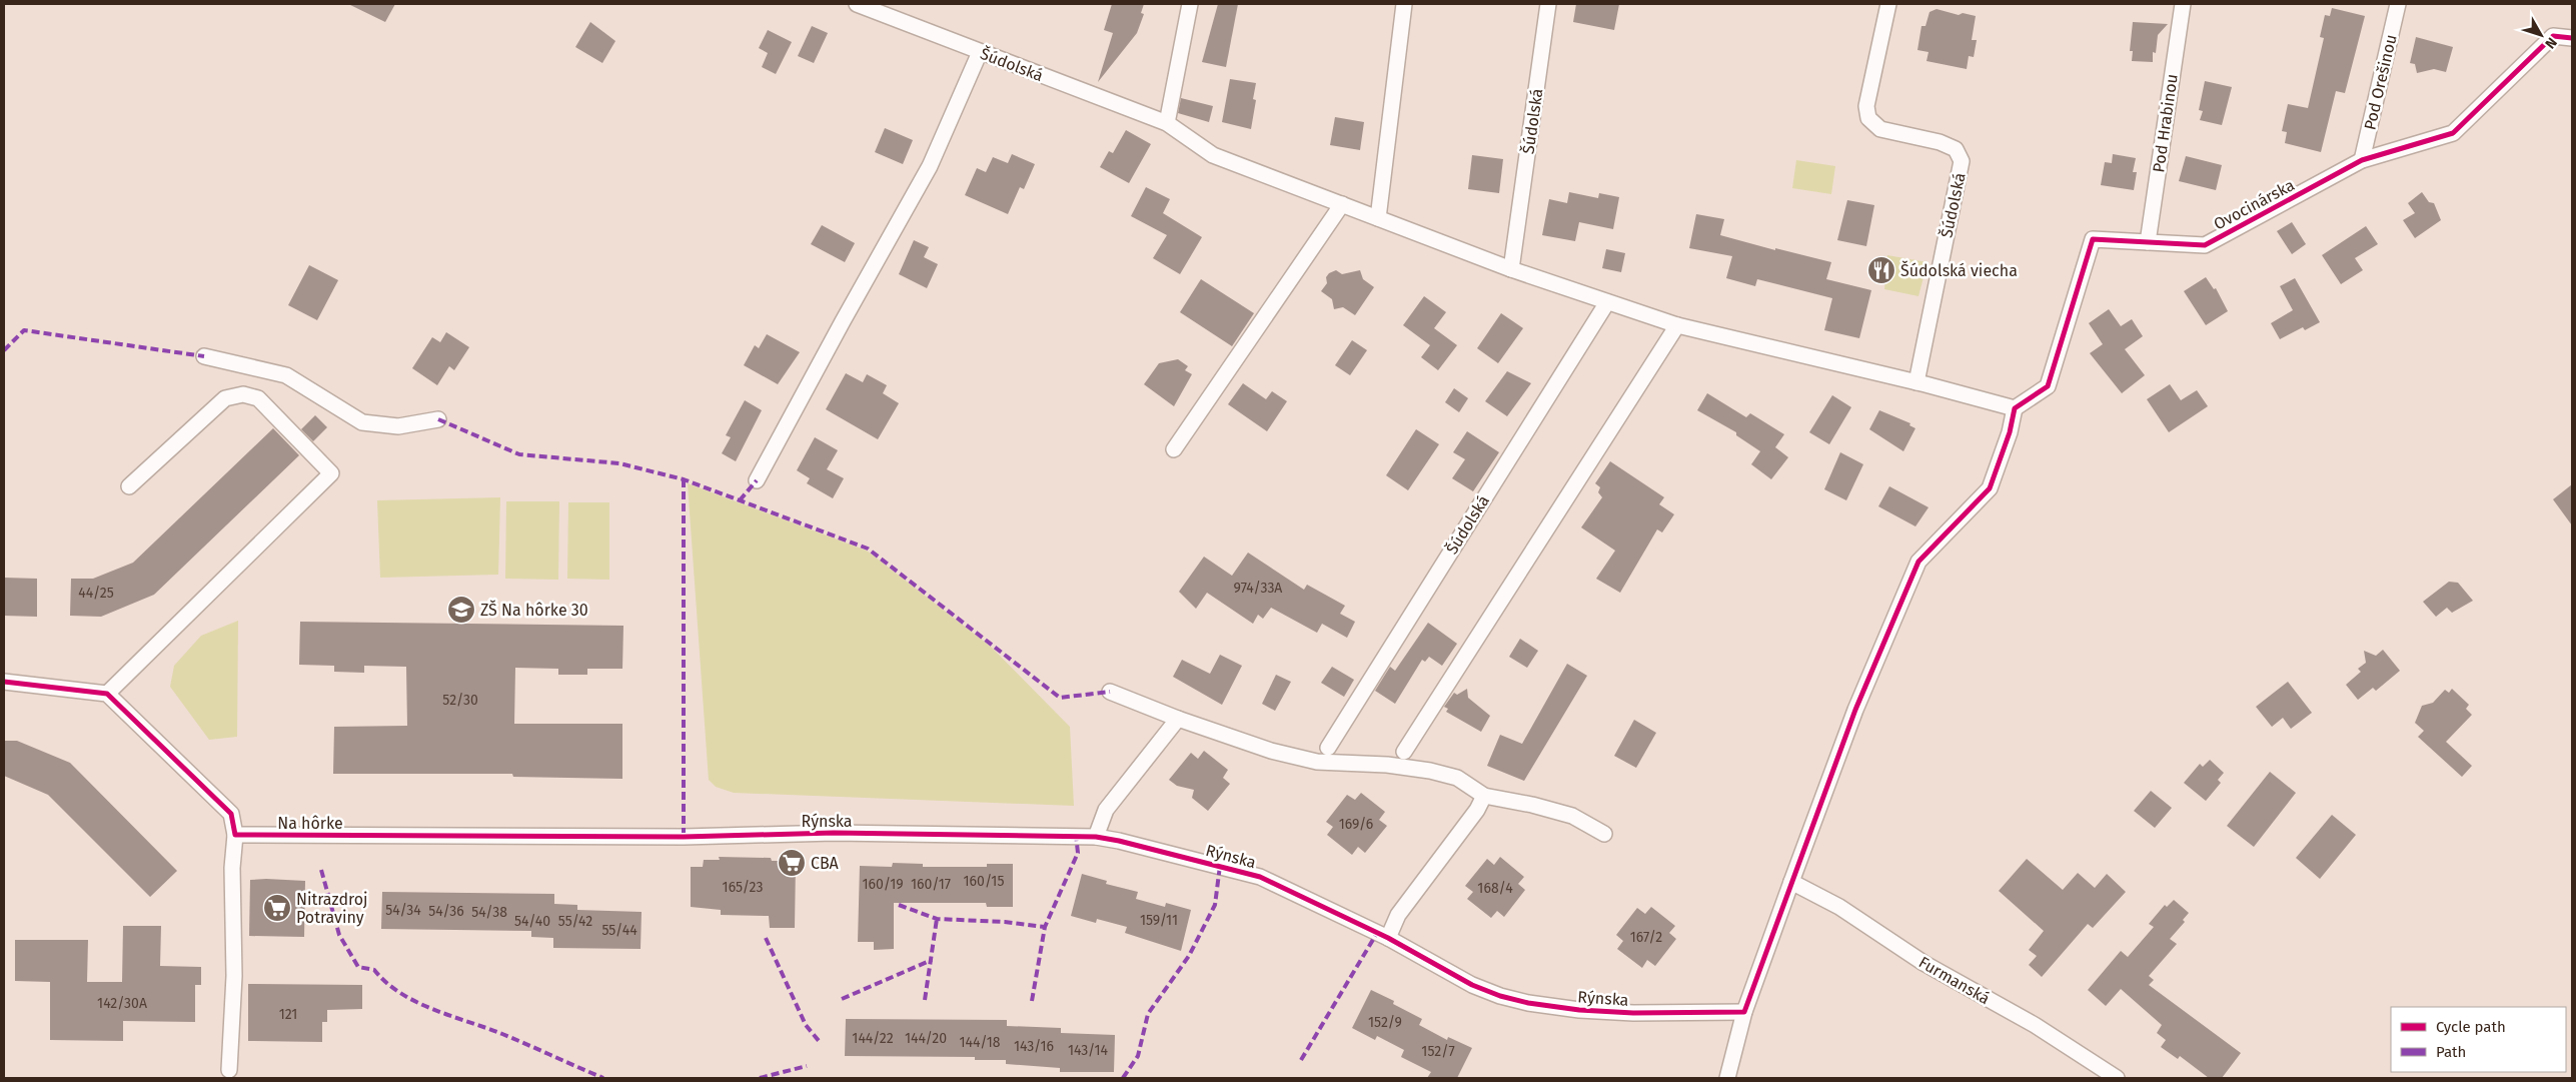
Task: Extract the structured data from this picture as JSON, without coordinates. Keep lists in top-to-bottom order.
{
  "streets": {
    "street": [
      "Šúdolská",
      "Pod Orešinou",
      "Pod Hrabinou",
      "Ovocinárska",
      "Rýnska",
      "Na hôrke",
      "Furmanská"
    ]
  },
  "crossings": [
    ["Šúdolská", "Ovocinárska"],
    ["Pod Orešinou", "Ovocinárska"],
    ["Pod Hrabinou", "Ovocinárska"],
    ["Rýnska", "Na hôrke"]
  ],
  "places": {
    "restaurant": ["Šúdolská viecha"],
    "school or university": ["ZŠ Na hôrke 30"],
    "supermarket": ["CBA", "Nitrazdroj Potraviny"]
  },
  "house_numbers": [
    "974/33A",
    "44/25",
    "52/30",
    "169/6",
    "160/15",
    "160/19",
    "160/17",
    "165/23",
    "168/4",
    "54/34",
    "54/36",
    "54/38",
    "159/11",
    "54/40",
    "55/42",
    "55/44",
    "167/2",
    "142/30A",
    "121",
    "152/9",
    "144/22",
    "144/20",
    "144/18",
    "143/16",
    "143/14",
    "152/7"
  ],
  "legend": ["Cycle path", "Path"],
  "north": "bottom right"
}
